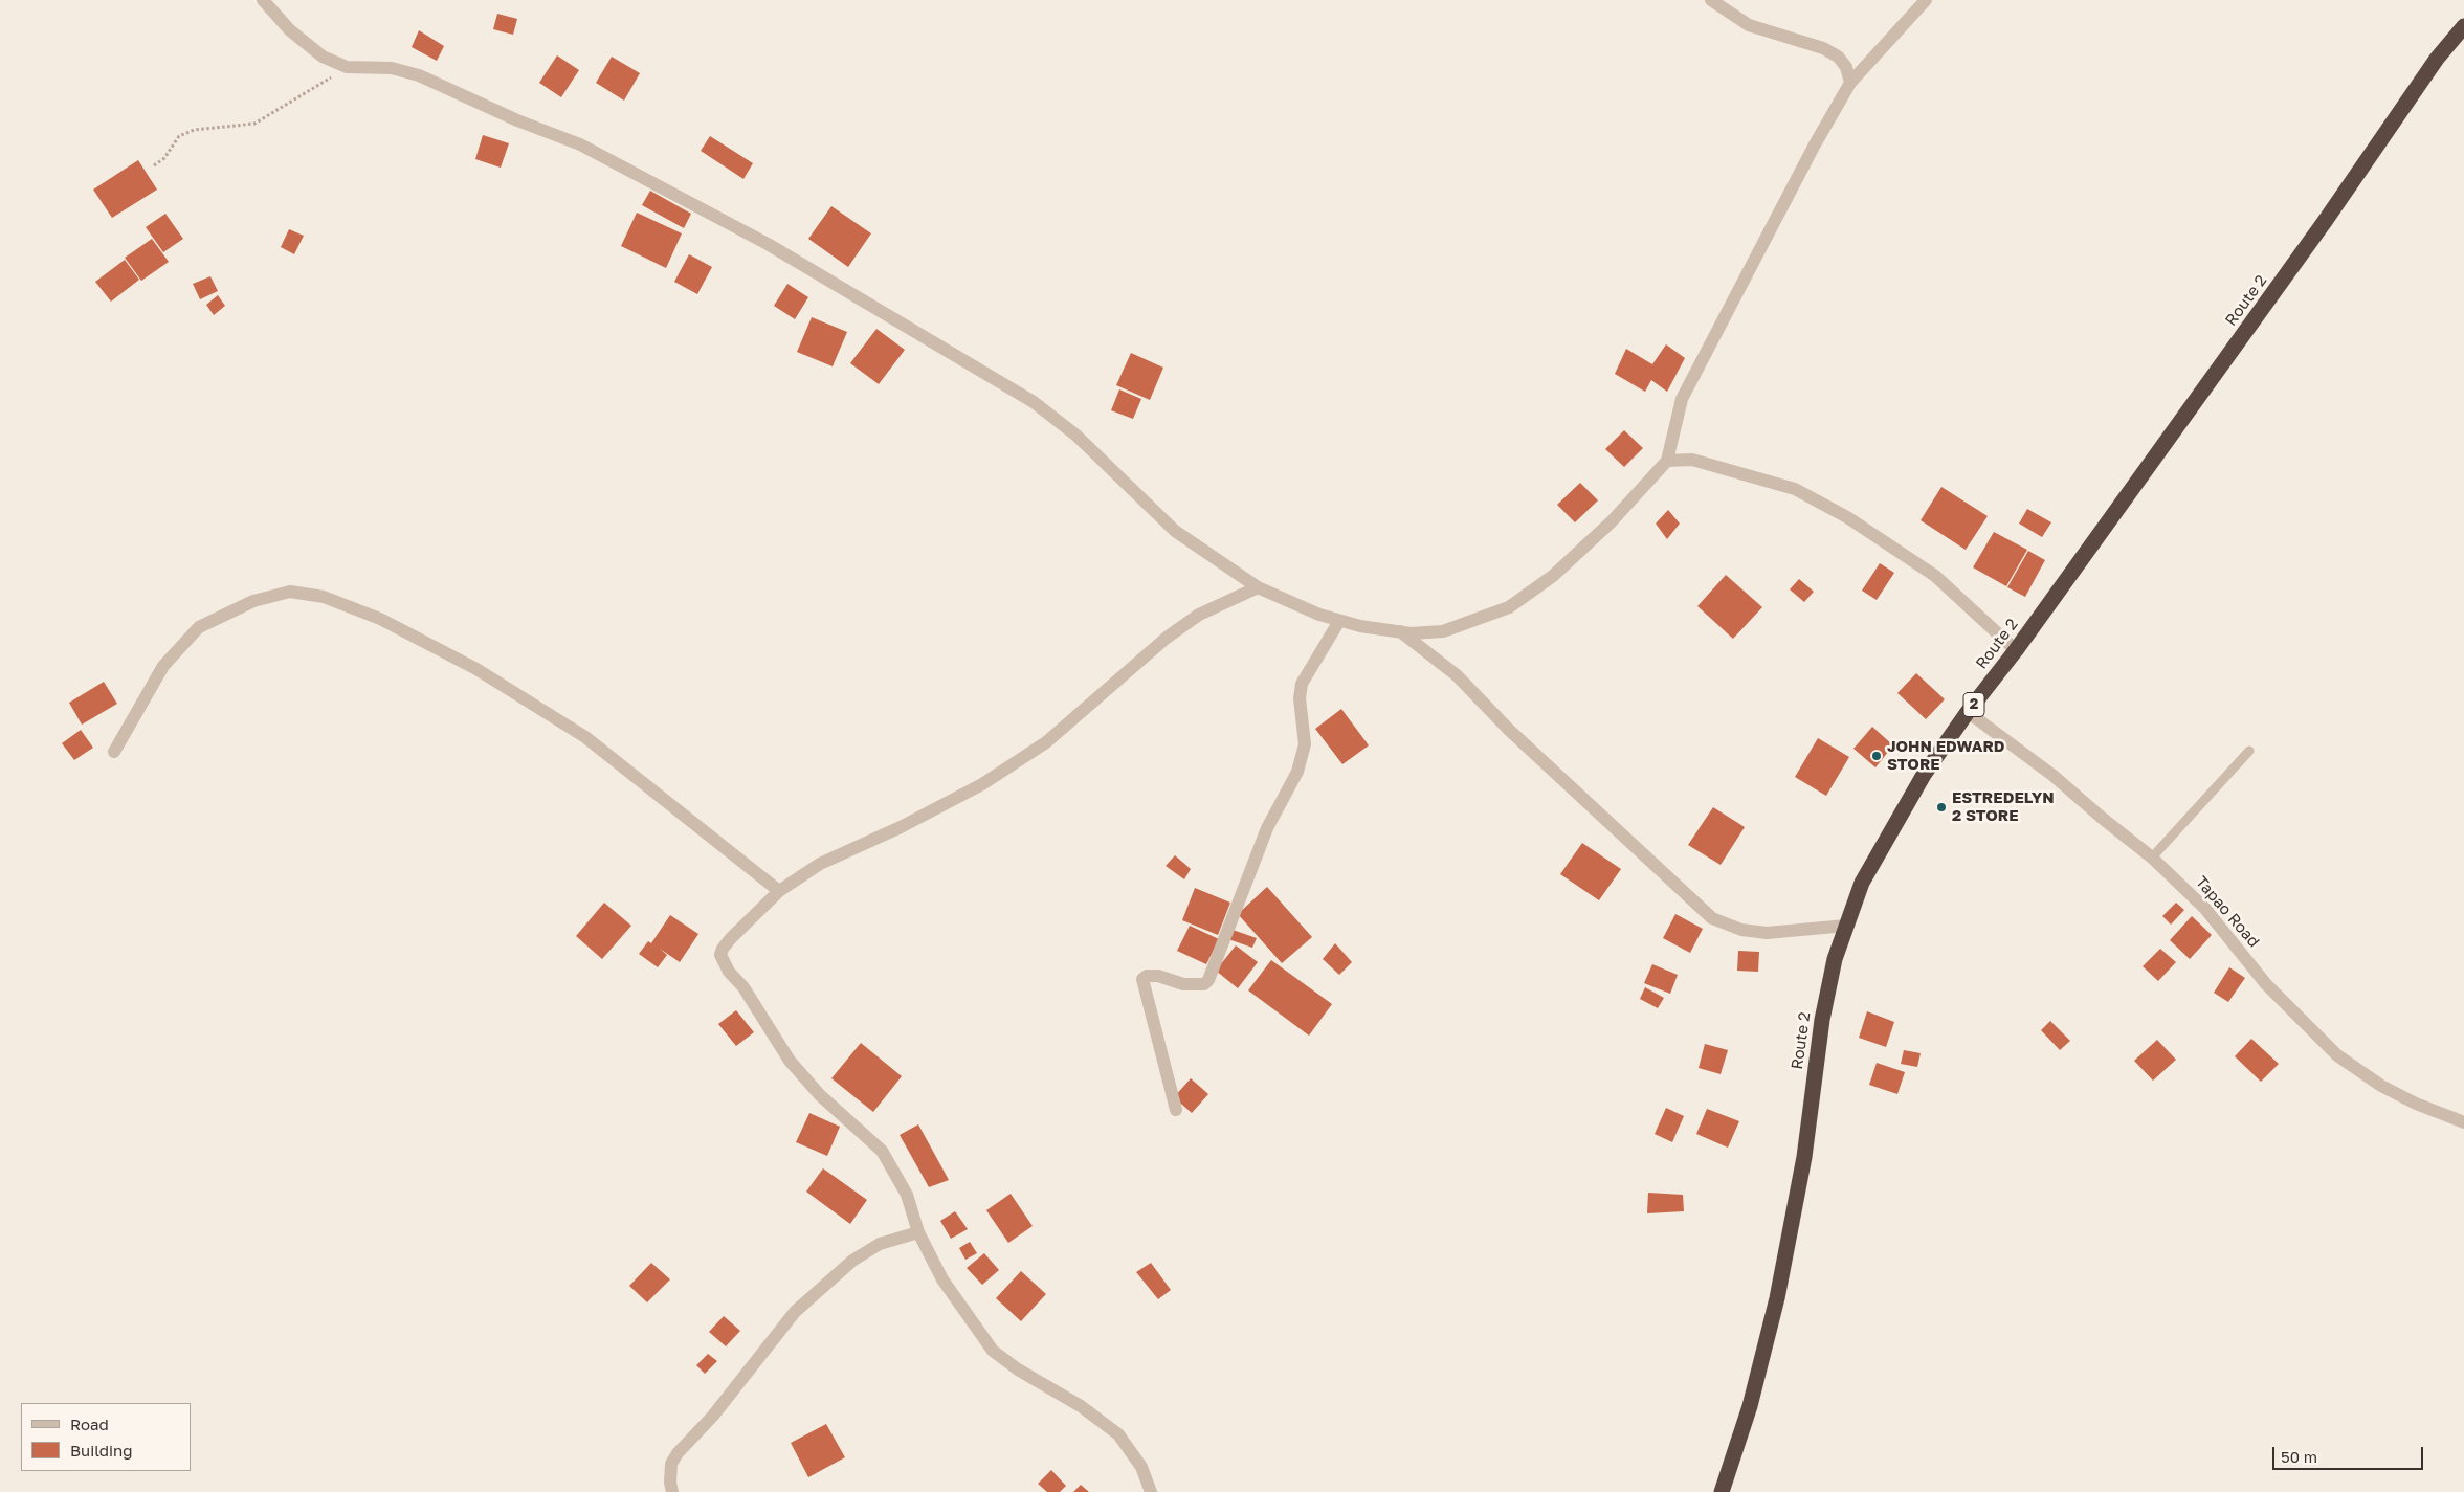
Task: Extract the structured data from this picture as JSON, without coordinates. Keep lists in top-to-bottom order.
{
  "streets": {
    "highway": ["Route 2", "2"],
    "street": ["Tapao Road"]
  },
  "crossings": [
    ["Route 2", "Tapao Road"]
  ],
  "places": ["JOHN EDWARD STORE", "ESTREDELYN 2 STORE"],
  "legend": ["Road", "Building"],
  "scale_bar": "50 m"
}
